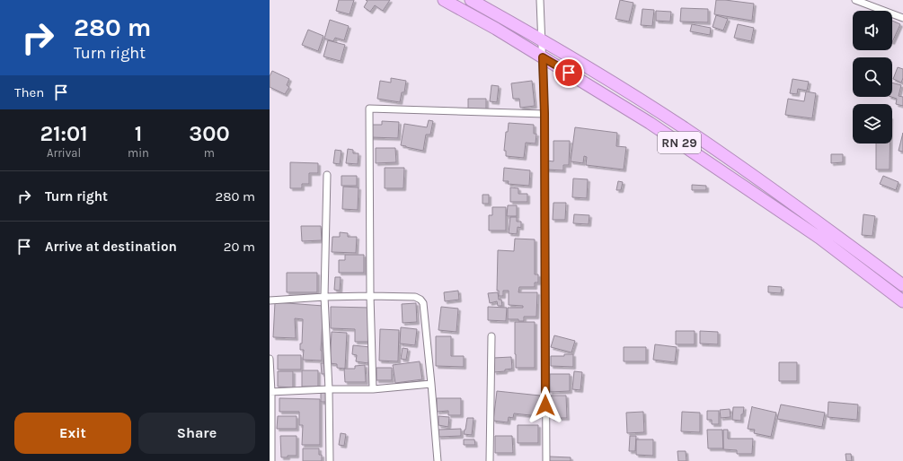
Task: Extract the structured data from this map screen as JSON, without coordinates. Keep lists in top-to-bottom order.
{
  "streets": {
    "highway": ["RN 29"]
  },
  "page": {
    "turn": ["280 m", "Turn right"],
    "then": "Then",
    "eta": [
      "21:01",
      "Arrival",
      "1",
      "min",
      "300",
      "m"
    ],
    "list": [
      {
        "name": "Turn right",
        "value": "280 m"
      },
      {
        "name": "Arrive at destination",
        "value": "20 m"
      }
    ],
    "buttons": ["Exit", "Share"]
  }
}
